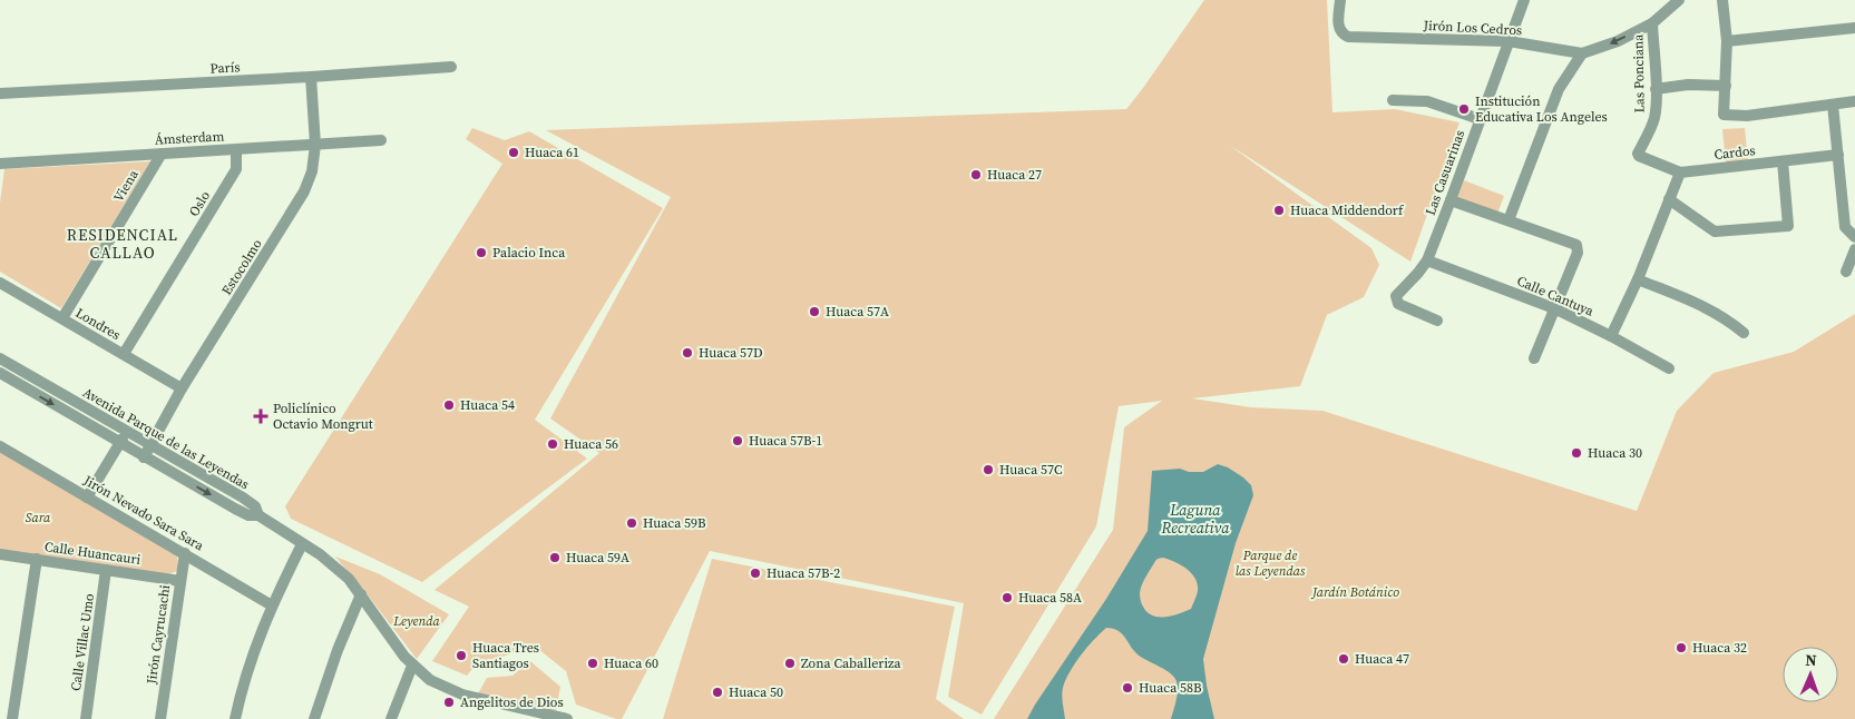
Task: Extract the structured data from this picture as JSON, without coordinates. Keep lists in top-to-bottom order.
{
  "streets": {
    "street": [
      "Jirón Los Cedros",
      "París",
      "Las Ponciana",
      "Ámsterdam",
      "Cardos",
      "Las Casuarinas",
      "Viena",
      "Oslo",
      "Estocolmo",
      "Calle Cantuya",
      "Londres",
      "Avenida Parque de las Leyendas",
      "Jirón Nevado Sara Sara",
      "Calle Huancauri",
      "Jirón Cayrucachi",
      "Calle Villac Umo"
    ]
  },
  "crossings": [
    ["Jirón Los Cedros", "Las Ponciana"],
    ["Jirón Los Cedros", "Las Casuarinas"],
    ["París", "Estocolmo"],
    ["Las Ponciana", "Cardos"],
    ["Ámsterdam", "Viena"],
    ["Ámsterdam", "Oslo"],
    ["Ámsterdam", "Estocolmo"],
    ["Las Casuarinas", "Calle Cantuya"],
    ["Viena", "Londres"],
    ["Oslo", "Londres"],
    ["Estocolmo", "Londres"],
    ["Estocolmo", "Avenida Parque de las Leyendas"],
    ["Jirón Nevado Sara Sara", "Jirón Cayrucachi"],
    ["Calle Huancauri", "Jirón Cayrucachi"],
    ["Calle Huancauri", "Calle Villac Umo"]
  ],
  "districts": ["RESIDENCIAL CALLAO"],
  "water": ["Laguna Recreativa"],
  "parks": [
    "Sara",
    "Parque de las Leyendas",
    "Jardín Botánico",
    "Leyenda"
  ],
  "places": {
    "other": [
      "Institución Educativa Los Angeles",
      "Huaca 61",
      "Huaca 27",
      "Huaca Middendorf",
      "Palacio Inca",
      "Huaca 57A",
      "Huaca 57D",
      "Huaca 54",
      "Huaca 57B-1",
      "Huaca 56",
      "Huaca 30",
      "Huaca 57C",
      "Huaca 59B",
      "Huaca 59A",
      "Huaca 57B-2",
      "Huaca 58A",
      "Huaca 32",
      "Huaca Tres Santiagos",
      "Huaca 47",
      "Huaca 60",
      "Zona Caballeriza",
      "Huaca 58B",
      "Huaca 50",
      "Angelitos de Dios"
    ],
    "health": ["Policlínico Octavio Mongrut"]
  },
  "north": "top"
}
